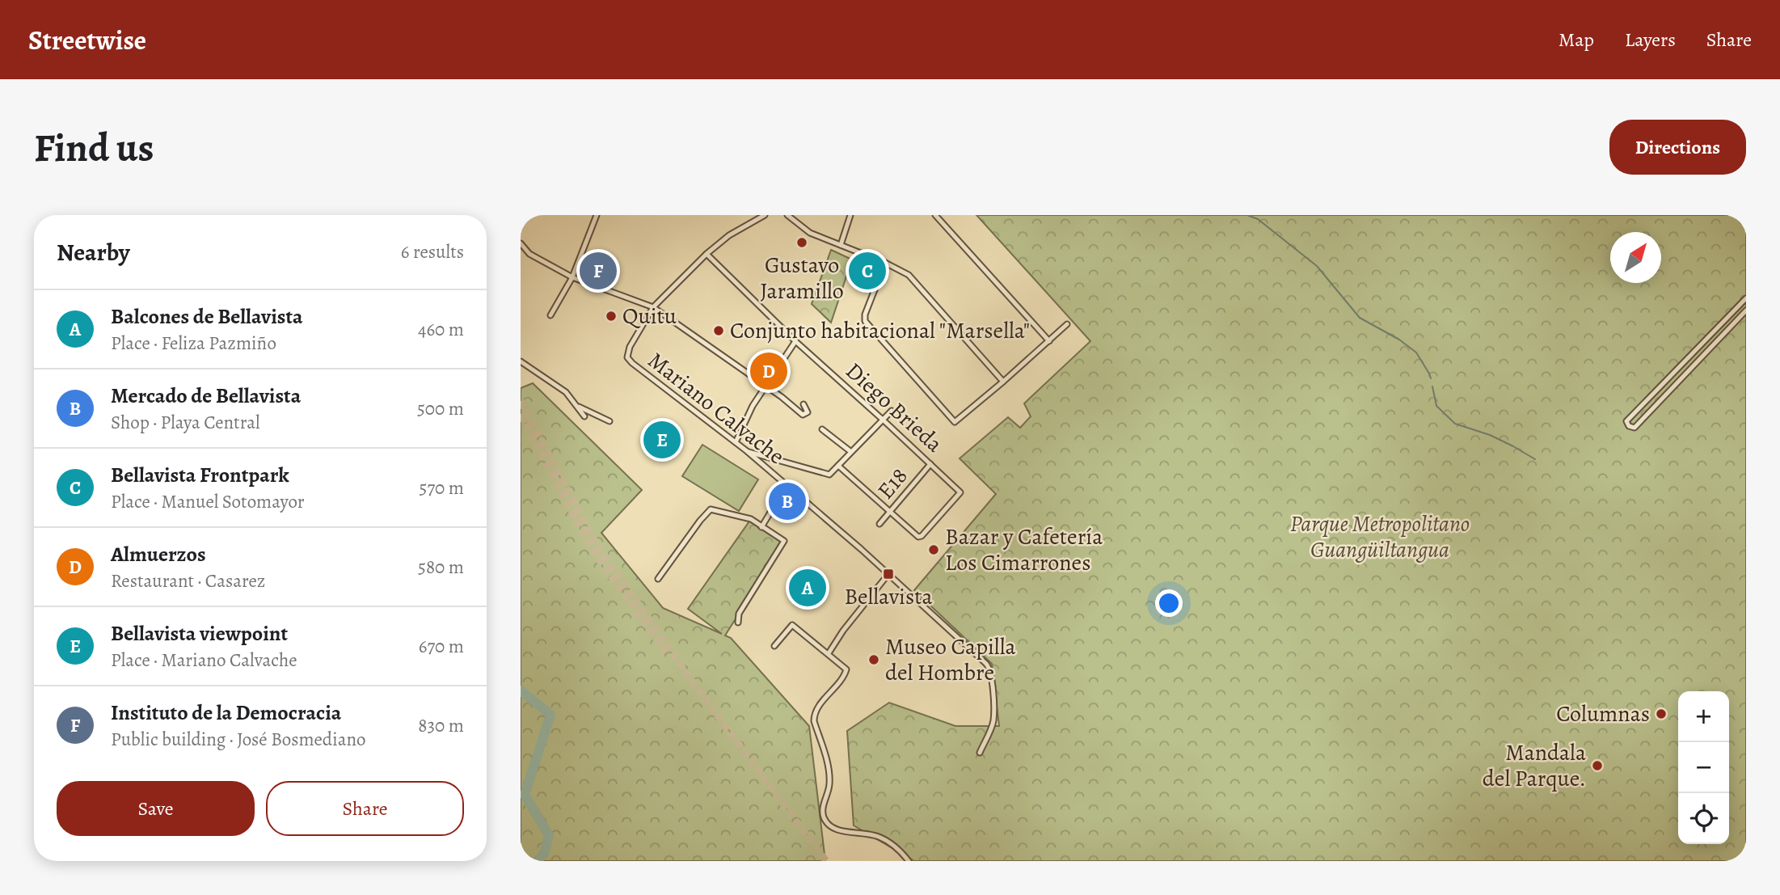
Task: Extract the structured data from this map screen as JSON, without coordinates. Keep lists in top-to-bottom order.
{
  "streets": {
    "street": ["Diego Brieda", "Mariano Calvache", "E18"]
  },
  "crossings": [
    ["Diego Brieda", "E18"]
  ],
  "parks": ["Parque Metropolitano Guangüiltangua"],
  "places": {
    "other": [
      "Gustavo Jaramillo",
      "Quitu",
      "Conjunto habitacional \"Marsella\"",
      "Bazar y Cafetería Los Cimarrones",
      "Museo Capilla del Hombre",
      "Columnas",
      "Mandala del Parque."
    ],
    "transit": ["Bellavista"]
  },
  "north": "top right",
  "page": {
    "header": "Streetwise",
    "nav": ["Map", "Layers", "Share"],
    "buttons": [
      "Directions",
      ["Save", "Share"]
    ],
    "title": "Find us",
    "heading": ["Nearby", "6 results"],
    "pins": [
      "C",
      "F",
      "D",
      "E",
      "B",
      "A"
    ],
    "list": [
      {
        "mark": "A",
        "name": "Balcones de Bellavista",
        "note": "Place · Feliza Pazmiño",
        "value": "460 m"
      },
      {
        "mark": "B",
        "name": "Mercado de Bellavista",
        "note": "Shop · Playa Central",
        "value": "500 m"
      },
      {
        "mark": "C",
        "name": "Bellavista Frontpark",
        "note": "Place · Manuel Sotomayor",
        "value": "570 m"
      },
      {
        "mark": "D",
        "name": "Almuerzos",
        "note": "Restaurant · Casarez",
        "value": "580 m"
      },
      {
        "mark": "E",
        "name": "Bellavista viewpoint",
        "note": "Place · Mariano Calvache",
        "value": "670 m"
      },
      {
        "mark": "F",
        "name": "Instituto de la Democracia",
        "note": "Public building · José Bosmediano",
        "value": "830 m"
      }
    ],
    "map_buttons": ["+", "−"]
  }
}
